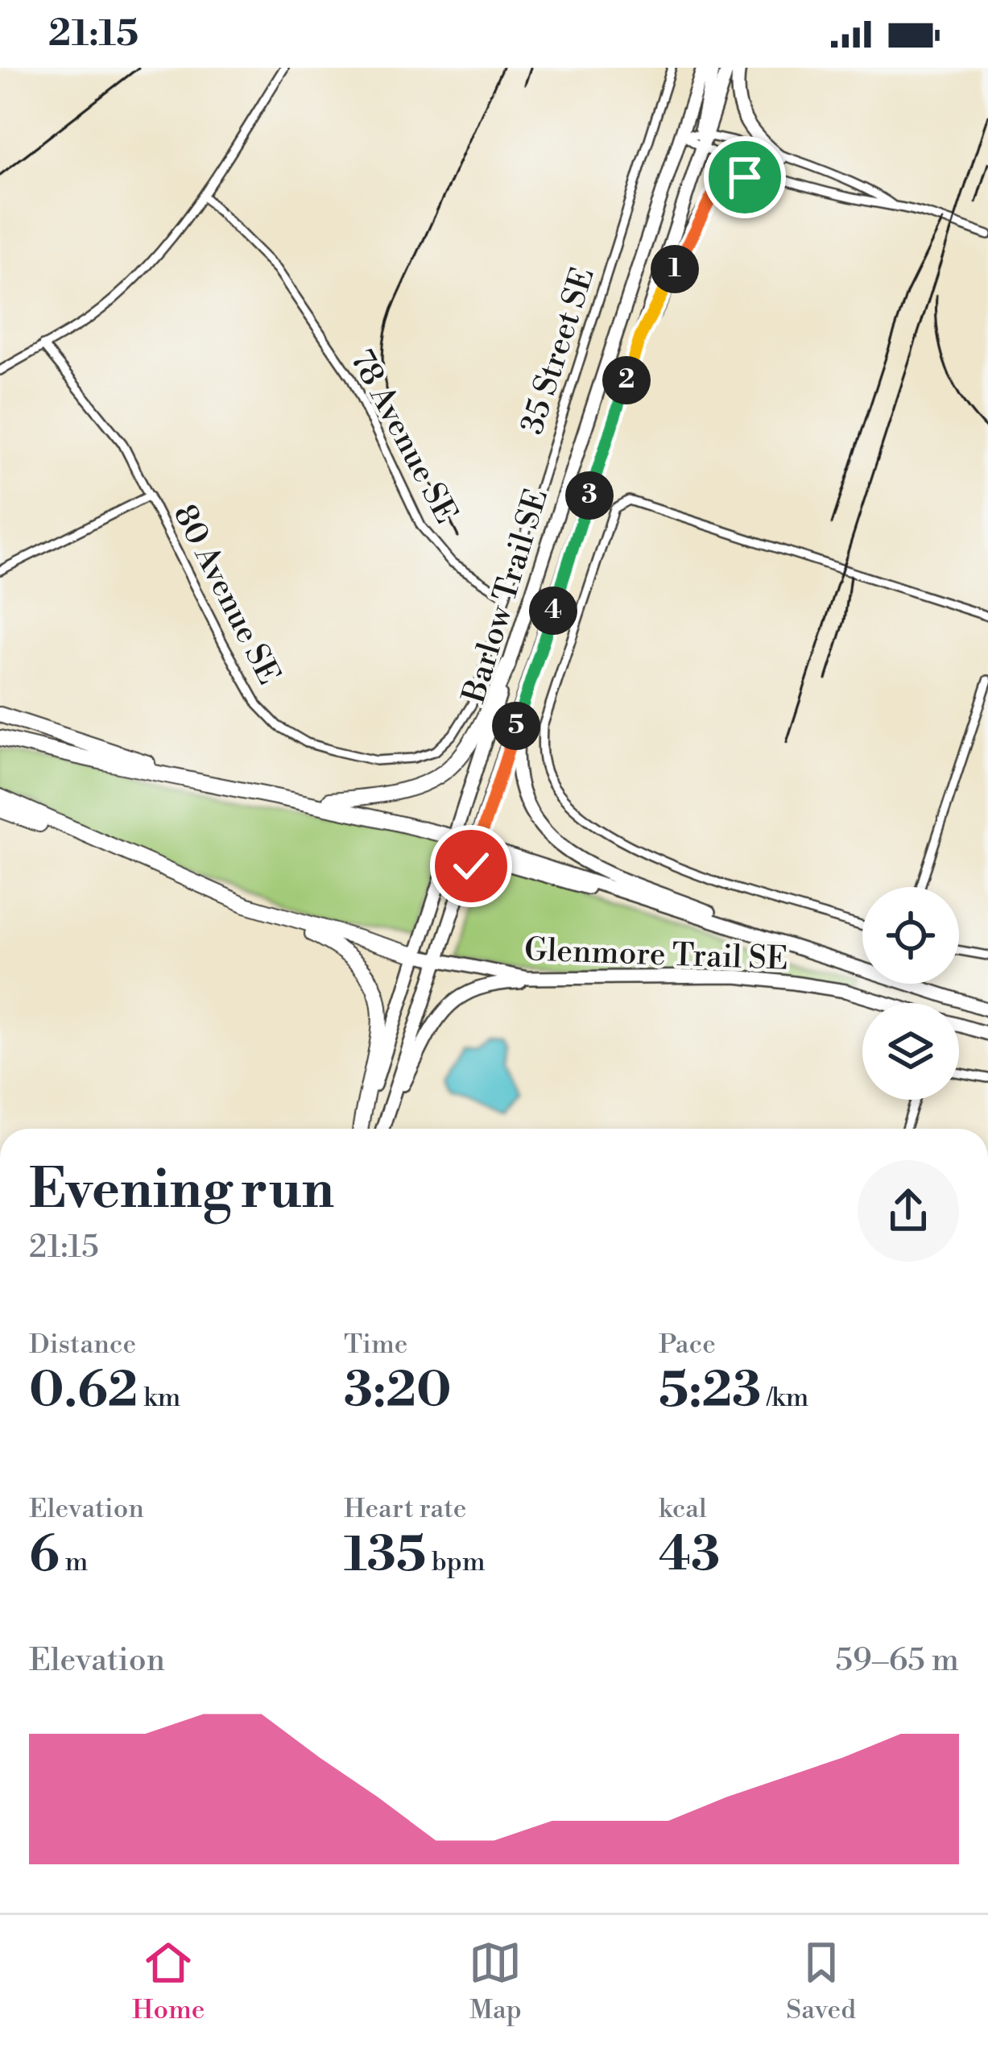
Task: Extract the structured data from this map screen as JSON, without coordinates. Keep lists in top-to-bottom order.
{
  "streets": {
    "highway": ["Glenmore Trail SE"],
    "main road": ["Barlow Trail SE"],
    "street": ["35 Street SE", "78 Avenue SE", "80 Avenue SE"]
  },
  "crossings": [
    ["35 Street SE", "78 Avenue SE"],
    ["35 Street SE", "80 Avenue SE"],
    ["Barlow Trail SE", "Glenmore Trail SE"]
  ],
  "page": {
    "status": "21:15",
    "pins": [
      "1",
      "2",
      "3",
      "4",
      "5"
    ],
    "heading": ["Evening run", "21:15"],
    "stats": [
      ["Distance", "0.62 km"],
      ["Time", "3:20"],
      ["Pace", "5:23 /km"],
      ["Elevation", "6 m"],
      ["Heart rate", "135 bpm"],
      ["kcal", "43"]
    ],
    "chart": ["Elevation", "59–65 m"],
    "tabs": ["Home", "Map", "Saved"]
  }
}
